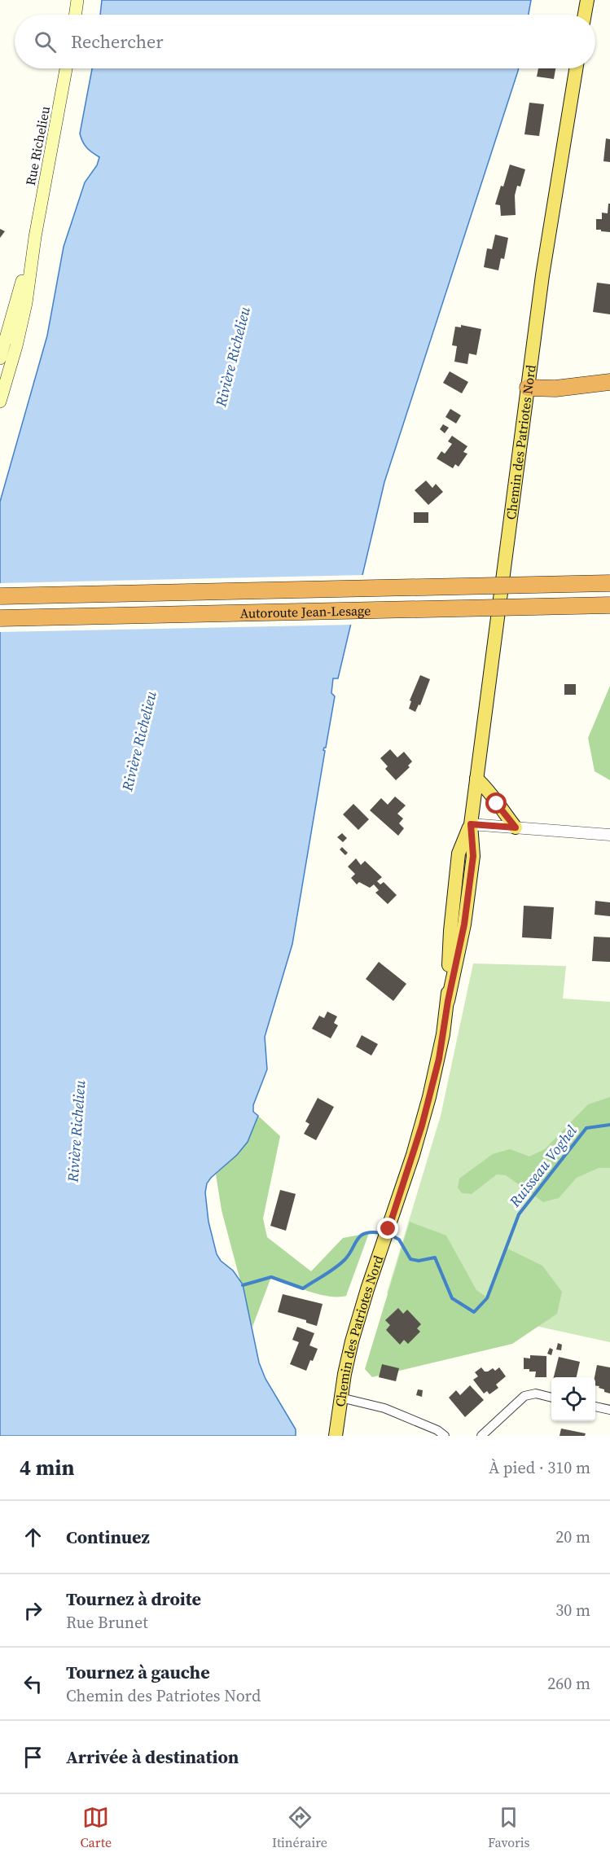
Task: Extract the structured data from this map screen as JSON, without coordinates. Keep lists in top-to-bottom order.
{
  "streets": {
    "highway": ["Autoroute Jean-Lesage"],
    "main road": ["Rue Richelieu", "Chemin des Patriotes Nord"]
  },
  "water": ["Rivière Richelieu", "Ruisseau Voghel"],
  "page": {
    "search": "Rechercher",
    "heading": ["4 min", "À pied · 310 m"],
    "list": [
      ["Continuez", "20 m"],
      ["Tournez à droite", "Rue Brunet", "30 m"],
      ["Tournez à gauche", "Chemin des Patriotes Nord", "260 m"],
      "Arrivée à destination"
    ],
    "nav": ["Carte", "Itinéraire", "Favoris"]
  }
}
